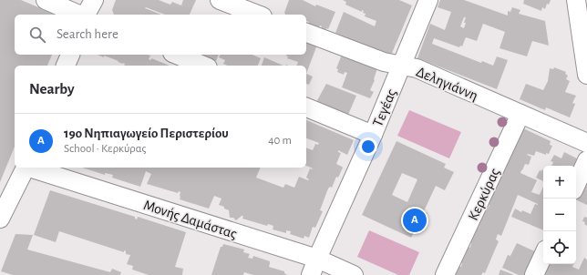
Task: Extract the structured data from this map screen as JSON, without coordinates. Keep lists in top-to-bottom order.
{
  "streets": {
    "street": [
      "Δεληγιάννη",
      "Τεγέας",
      "Κερκύρας",
      "Μονής Δαμάστας"
    ]
  },
  "crossings": [
    ["Δεληγιάννη", "Τεγέας"],
    ["Δεληγιάννη", "Κερκύρας"],
    ["Τεγέας", "Μονής Δαμάστας"]
  ],
  "page": {
    "search": "Search here",
    "heading": "Nearby",
    "list": [
      {
        "mark": "A",
        "name": "19ο Νηπιαγωγείο Περιστερίου",
        "note": "School · Κερκύρας",
        "value": "40 m"
      }
    ],
    "map_buttons": ["+", "−"],
    "pins": "A"
  }
}
